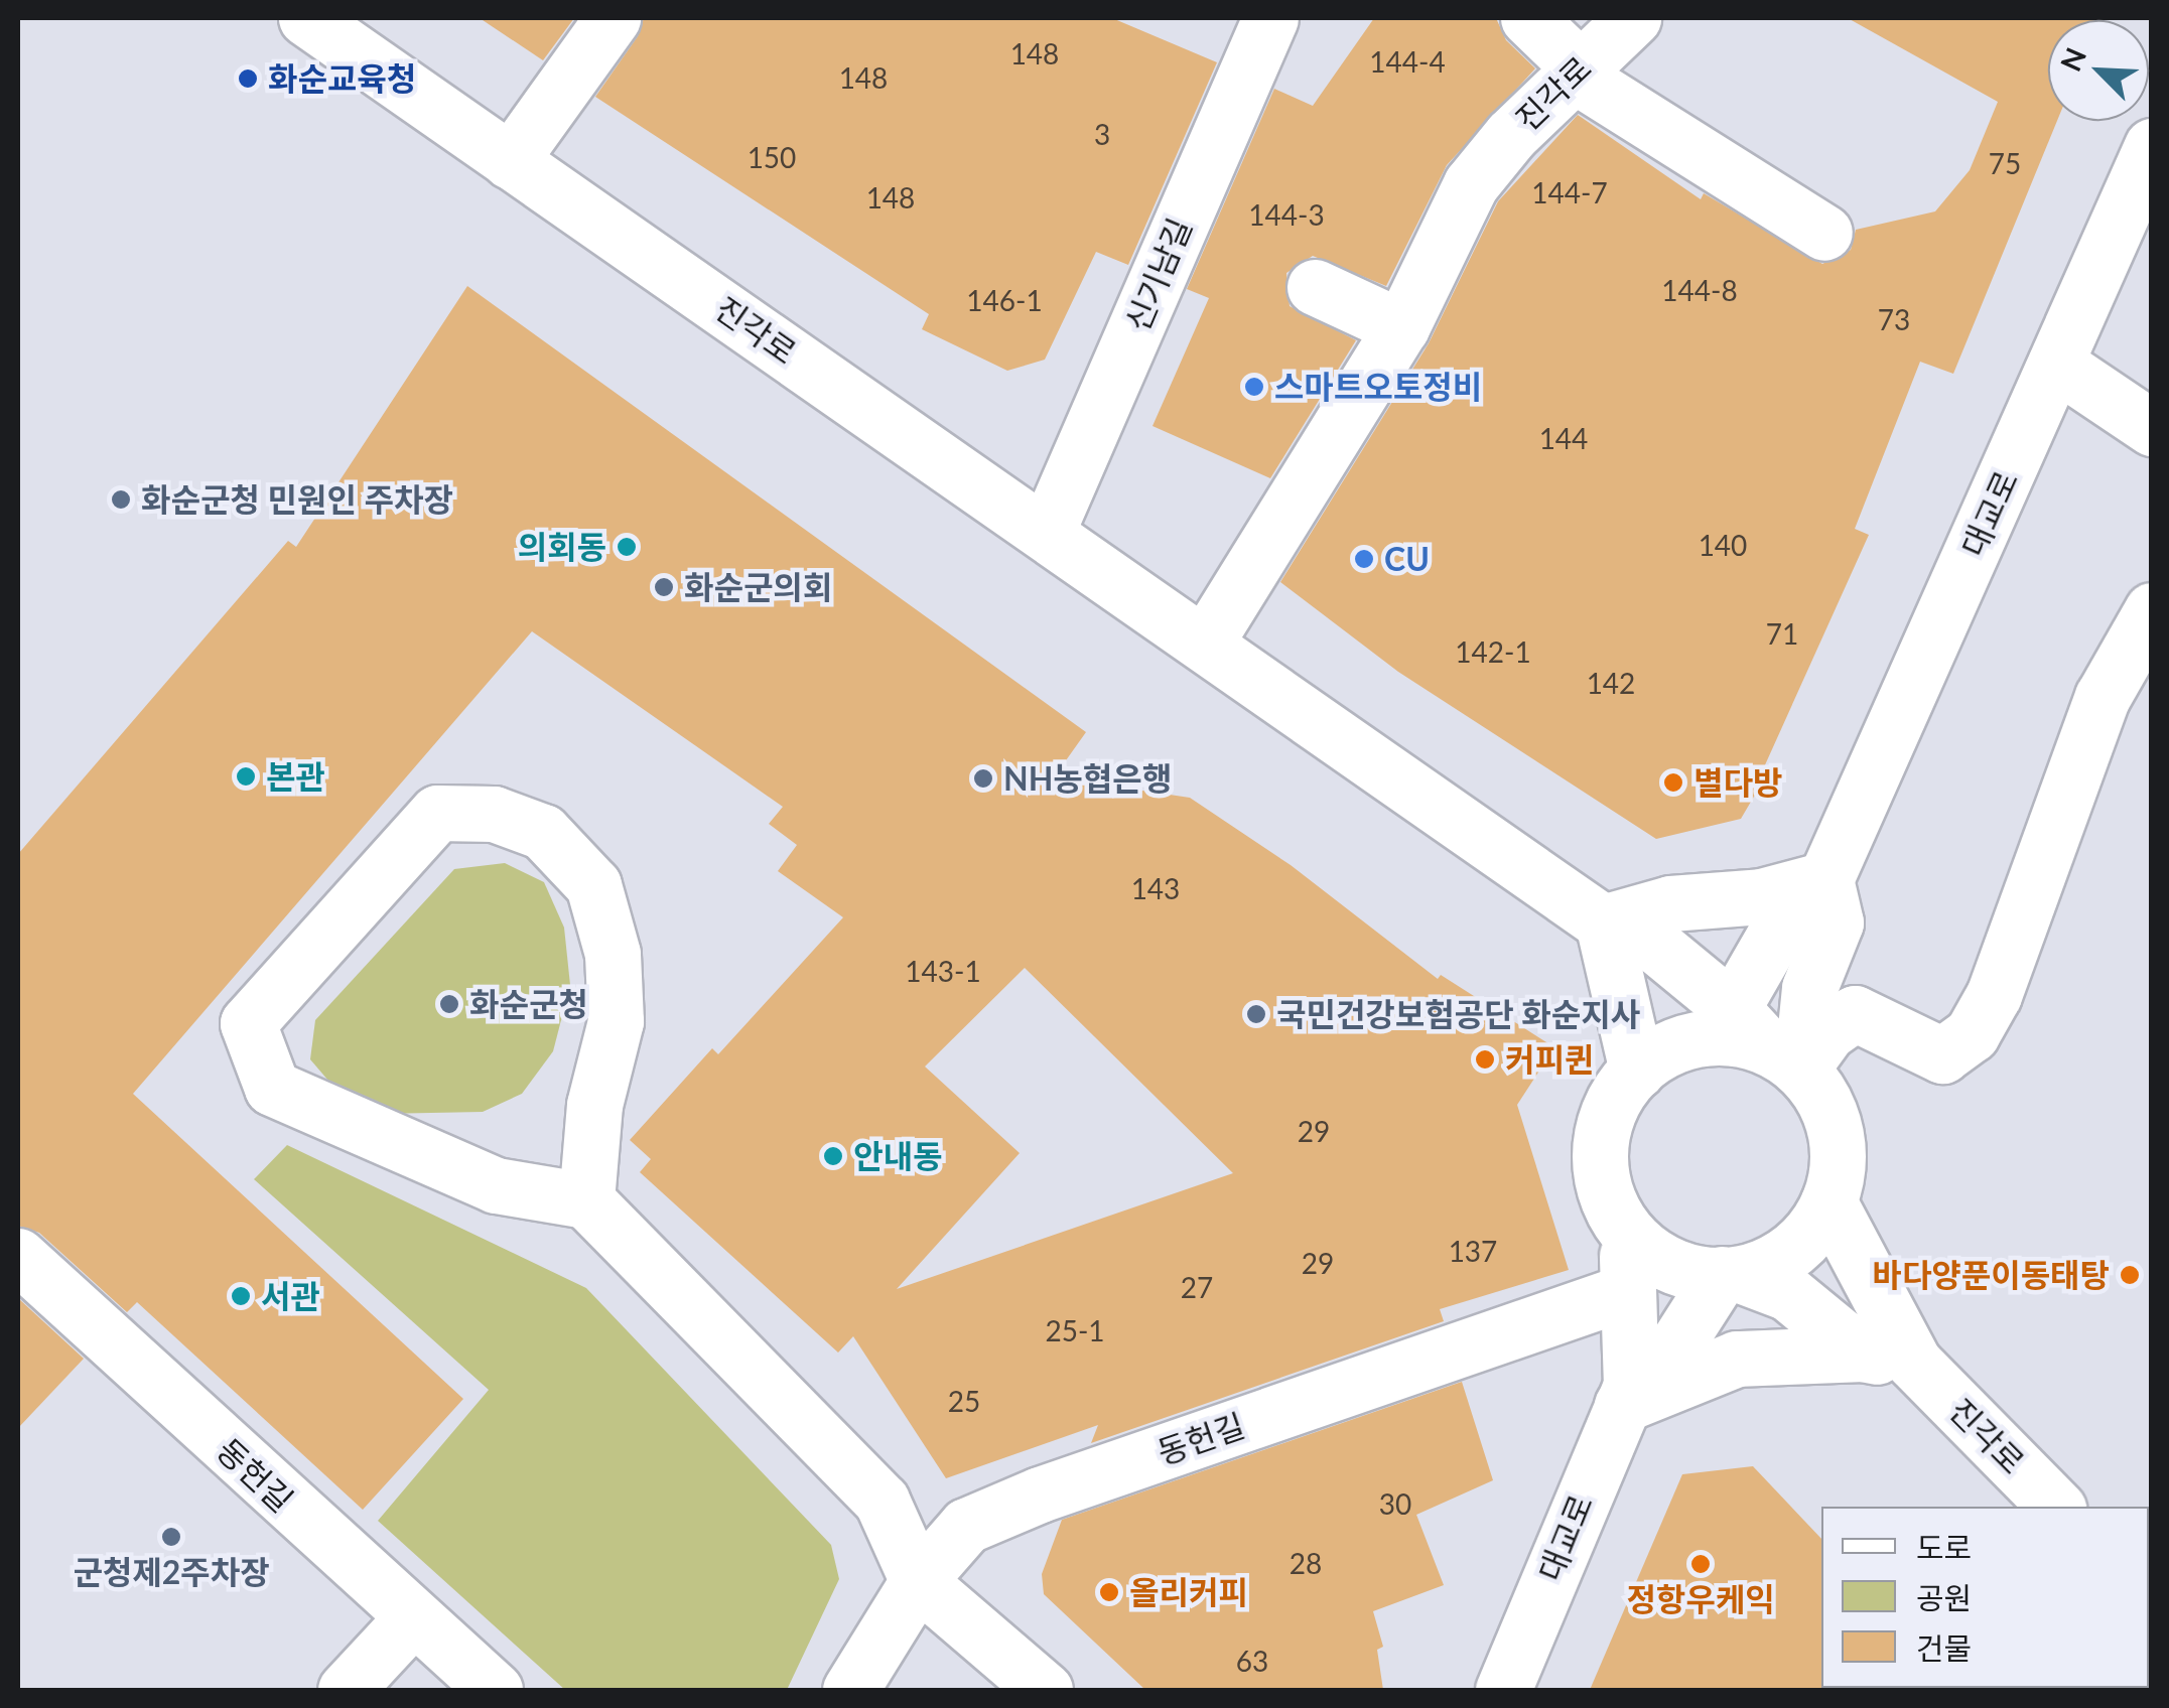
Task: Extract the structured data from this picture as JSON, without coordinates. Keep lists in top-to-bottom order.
{
  "streets": {
    "street": [
      "진각로",
      "신기남길",
      "대교로",
      "동헌길"
    ]
  },
  "crossings": [
    ["진각로", "신기남길"],
    ["진각로", "대교로"]
  ],
  "places": [
    "화순교육청",
    "스마트오토정비",
    "화순군청 민원인 주차장",
    "의회동",
    "CU",
    "화순군의회",
    "본관",
    "NH농협은행",
    "별다방",
    "화순군청",
    "국민건강보험공단 화순지사",
    "커피퀸",
    "안내동",
    "바다양푼이동태탕",
    "서관",
    "군청제2주차장",
    "정항우케익",
    "올리커피"
  ],
  "house_numbers": [
    "148",
    "144-4",
    "148",
    "3",
    "150",
    "75",
    "144-7",
    "148",
    "144-3",
    "144-8",
    "146-1",
    "73",
    "144",
    "140",
    "71",
    "142-1",
    "142",
    "143",
    "143-1",
    "29",
    "137",
    "29",
    "27",
    "25-1",
    "25",
    "30",
    "28",
    "63"
  ],
  "legend": ["도로", "공원", "건물"],
  "north": "top left"
}
